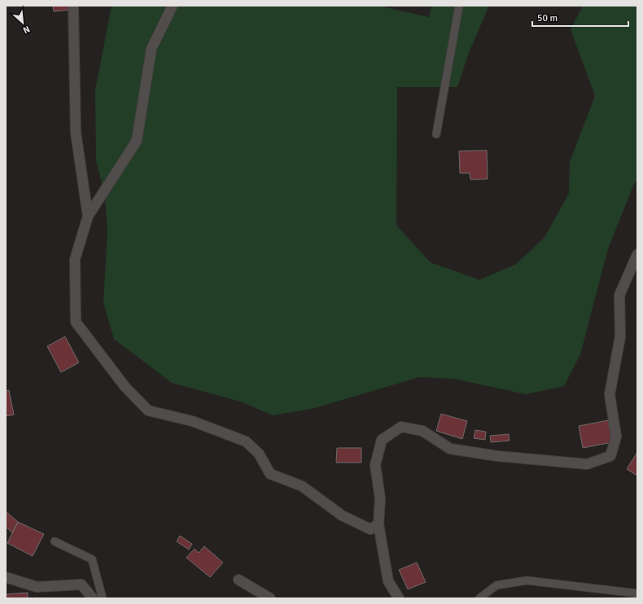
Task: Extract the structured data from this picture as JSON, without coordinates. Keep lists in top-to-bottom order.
{
  "scale_bar": "50 m",
  "north": "bottom right"
}
